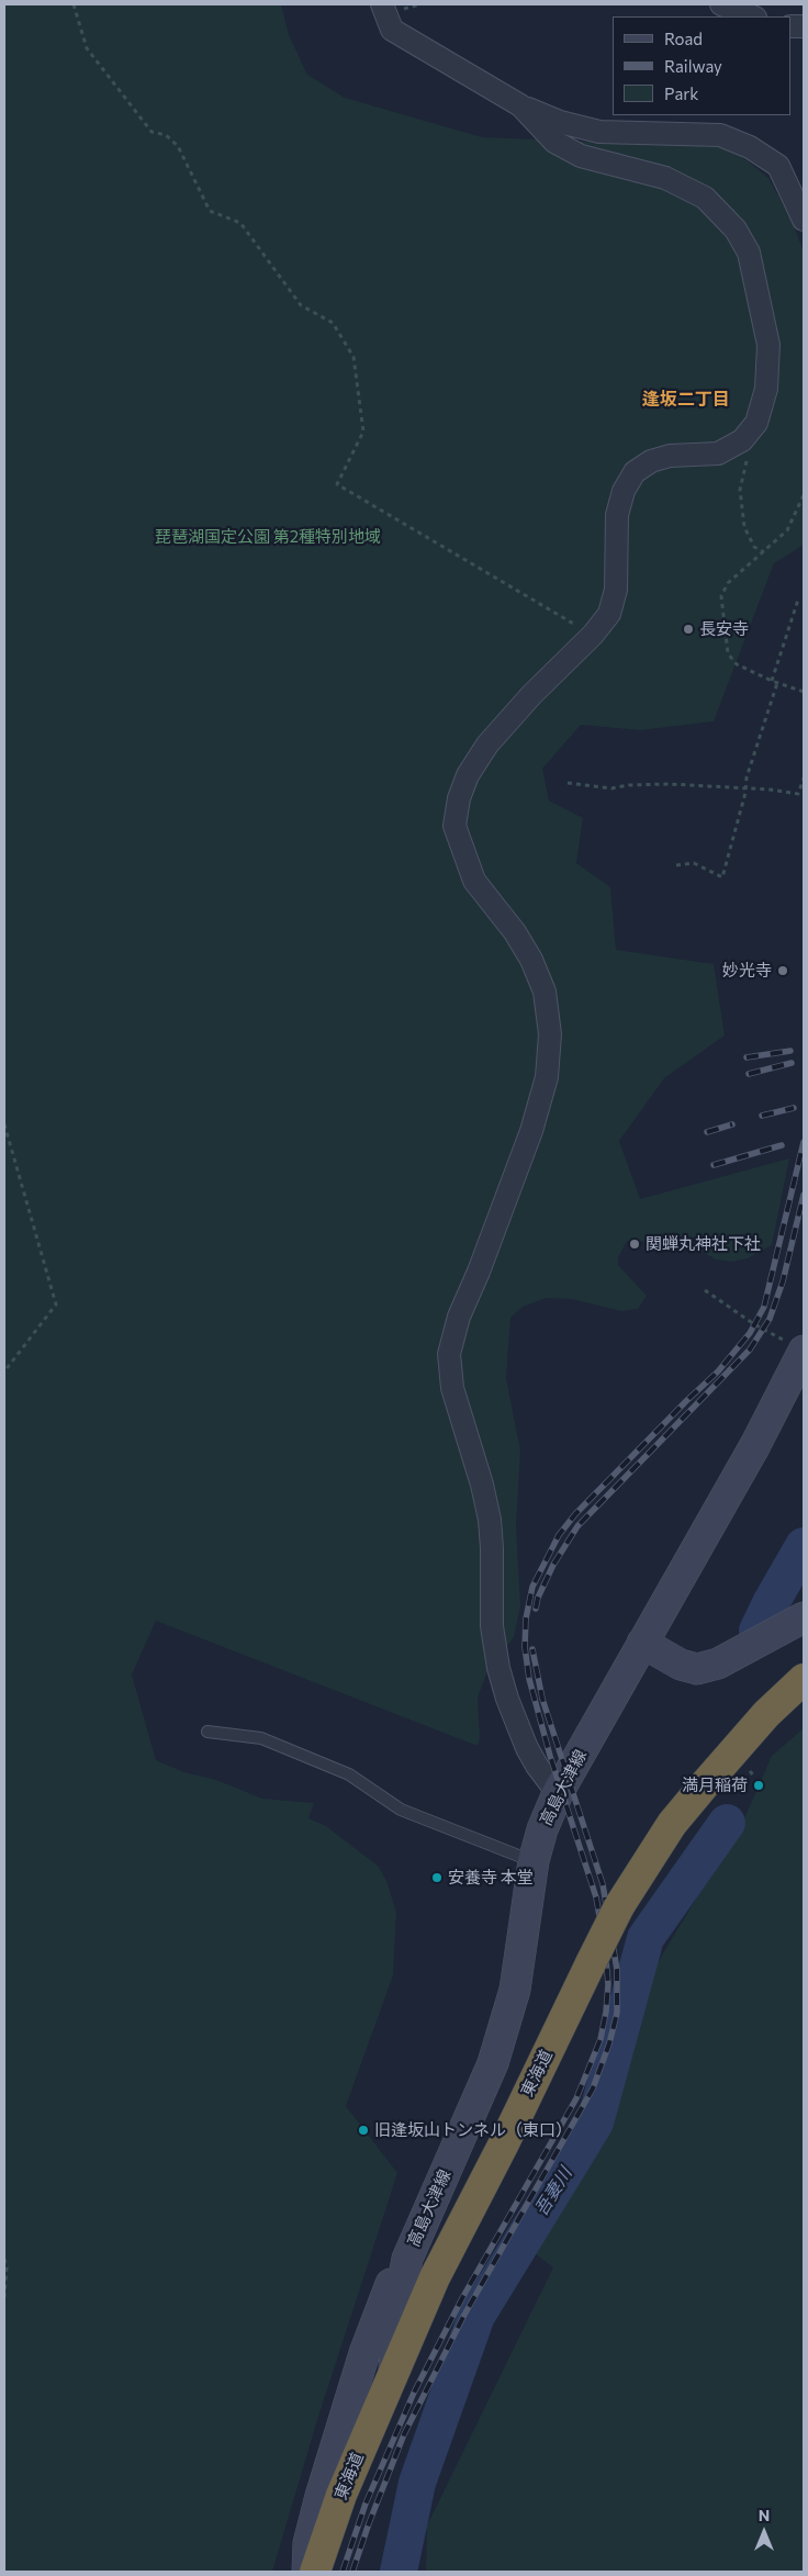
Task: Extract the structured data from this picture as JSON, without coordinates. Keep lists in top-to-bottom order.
{
  "streets": {
    "highway": ["東海道"],
    "main road": ["高島大津線"]
  },
  "districts": ["逢坂二丁目"],
  "water": ["吾妻川"],
  "parks": ["琵琶湖国定公園 第2種特別地域"],
  "places": [
    "長安寺",
    "妙光寺",
    "関蝉丸神社下社",
    "満月稲荷",
    "安養寺 本堂",
    "旧逢坂山トンネル（東口）"
  ],
  "legend": ["Road", "Railway", "Park"],
  "north": "top"
}
